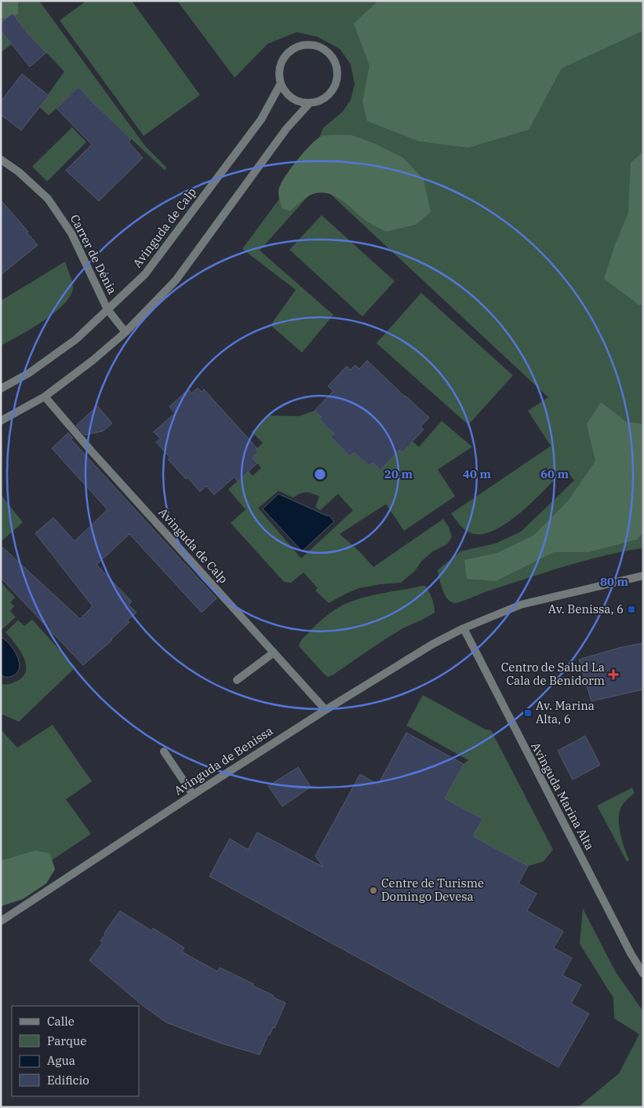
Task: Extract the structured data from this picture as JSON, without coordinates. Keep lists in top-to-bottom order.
{
  "streets": {
    "street": [
      "Avinguda de Calp",
      "Carrer de Dénia",
      "Avinguda de Benissa",
      "Avinguda Marina Alta"
    ]
  },
  "crossings": [
    ["Avinguda de Calp", "Carrer de Dénia"],
    ["Avinguda de Calp", "Avinguda de Benissa"],
    ["Avinguda de Benissa", "Avinguda Marina Alta"]
  ],
  "places": {
    "transit": ["Av. Benissa, 6", "Av. Marina Alta, 6"],
    "health": ["Centro de Salud La Cala de Benidorm"],
    "other": ["Centre de Turisme Domingo Devesa"]
  },
  "legend": [
    "Calle",
    "Parque",
    "Agua",
    "Edificio"
  ],
  "rings": [
    "20 m",
    "40 m",
    "60 m",
    "80 m"
  ]
}
